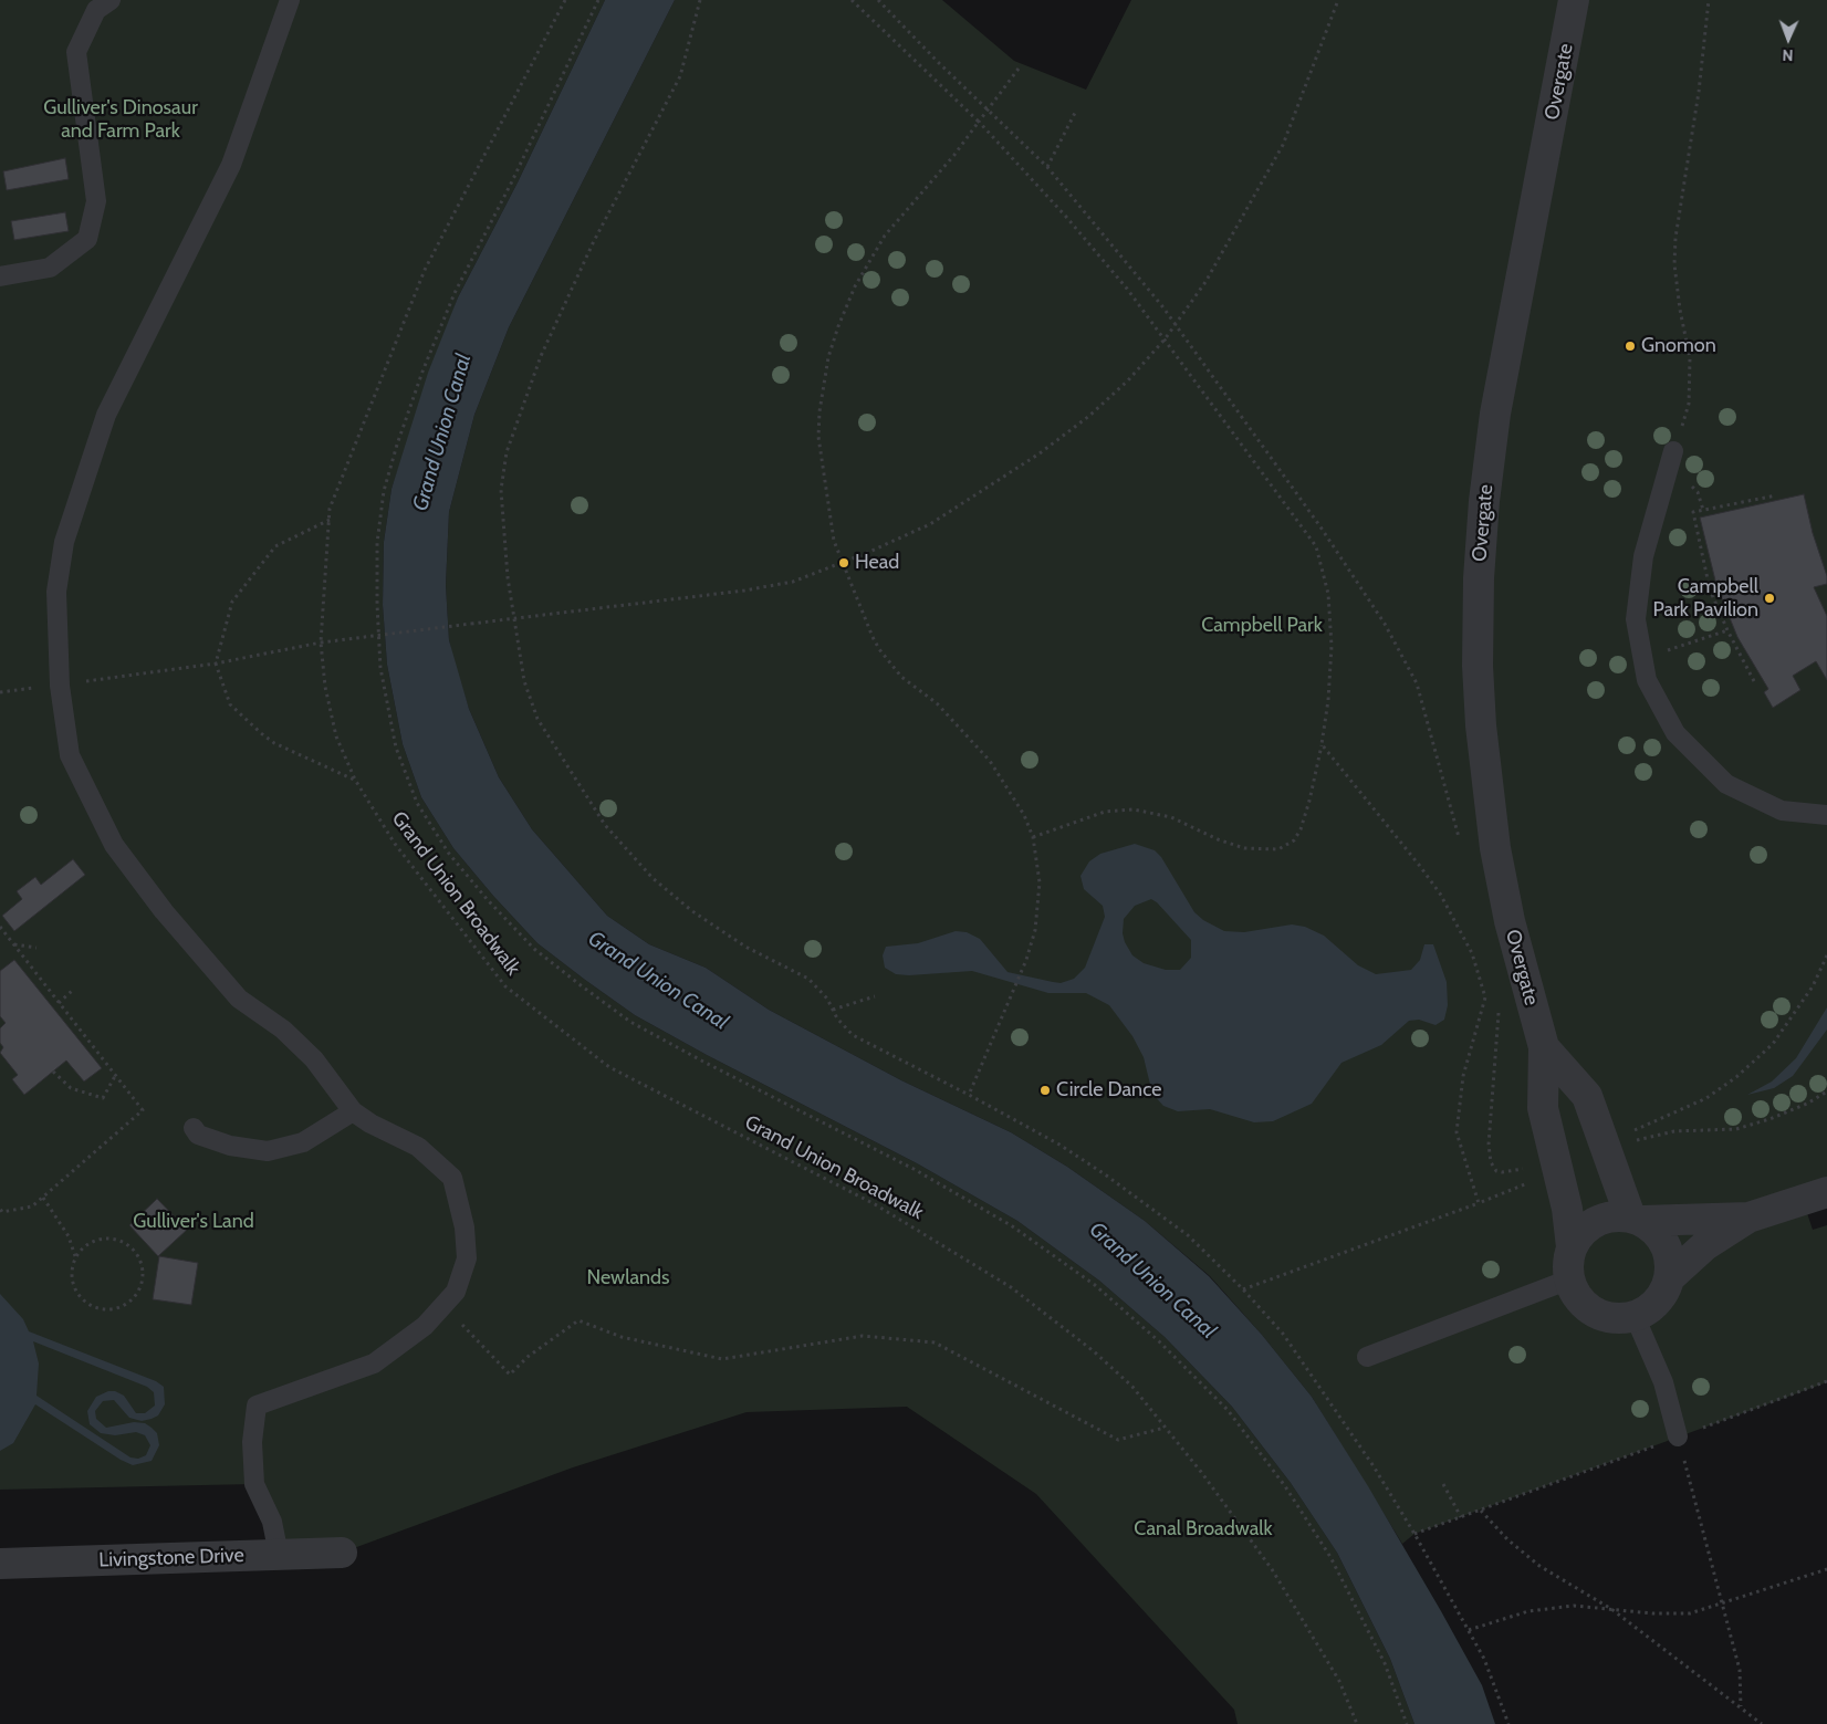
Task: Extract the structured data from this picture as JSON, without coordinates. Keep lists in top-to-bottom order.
{
  "streets": {
    "street": ["Overgate", "Livingstone Drive"],
    "path": ["Grand Union Broadwalk"]
  },
  "water": ["Grand Union Canal"],
  "parks": [
    "Gulliver's Dinosaur and Farm Park",
    "Campbell Park",
    "Gulliver's Land",
    "Newlands",
    "Canal Broadwalk"
  ],
  "places": [
    "Gnomon",
    "Head",
    "Campbell Park Pavilion",
    "Circle Dance"
  ],
  "north": "bottom"
}
